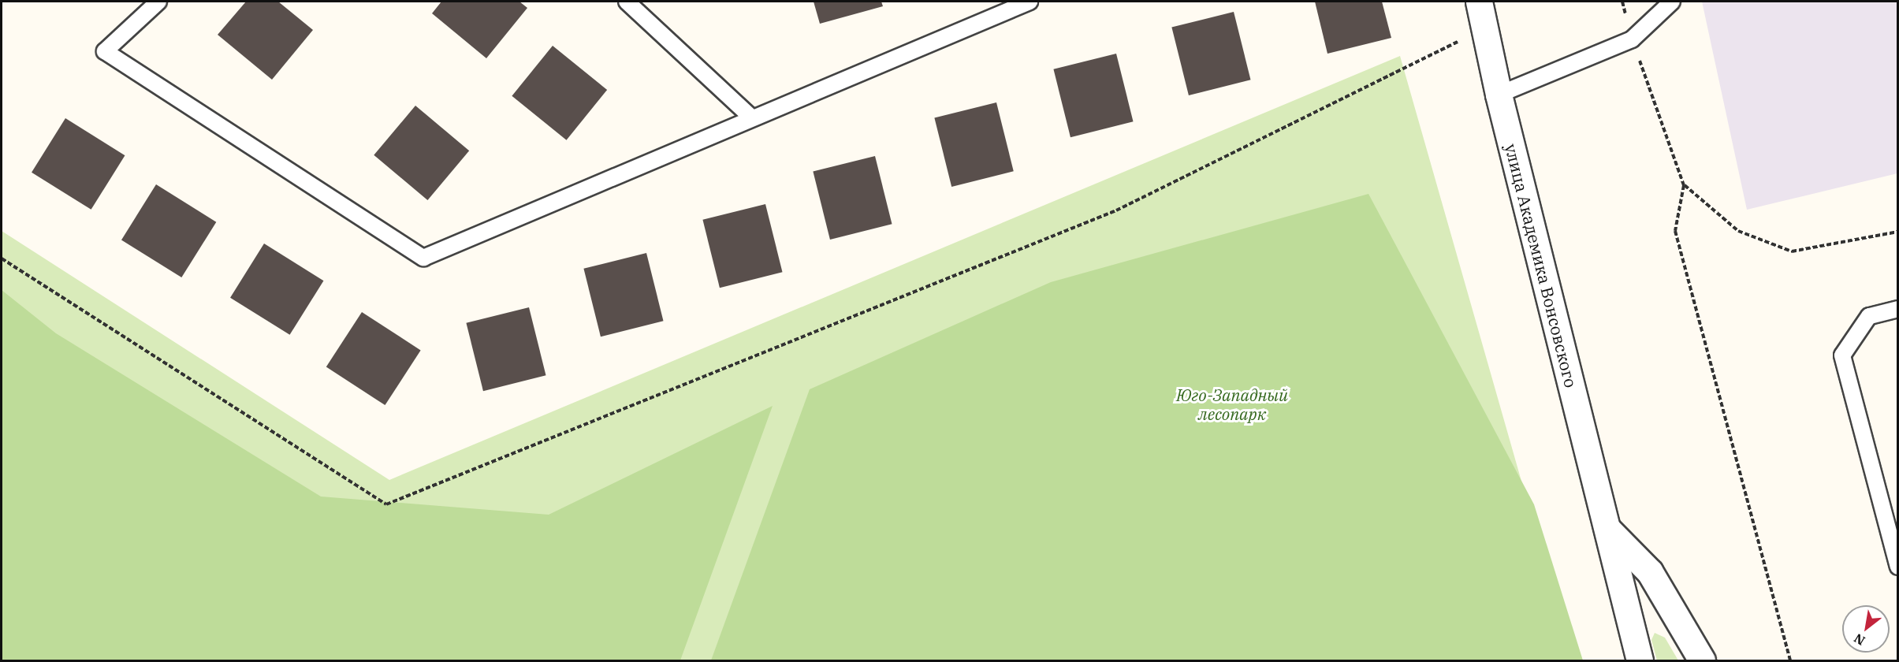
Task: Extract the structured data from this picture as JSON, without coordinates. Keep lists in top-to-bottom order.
{
  "streets": {
    "street": ["улица Академика Вонсовского"]
  },
  "parks": ["Юго-Западный лесопарк"],
  "north": "bottom left"
}
